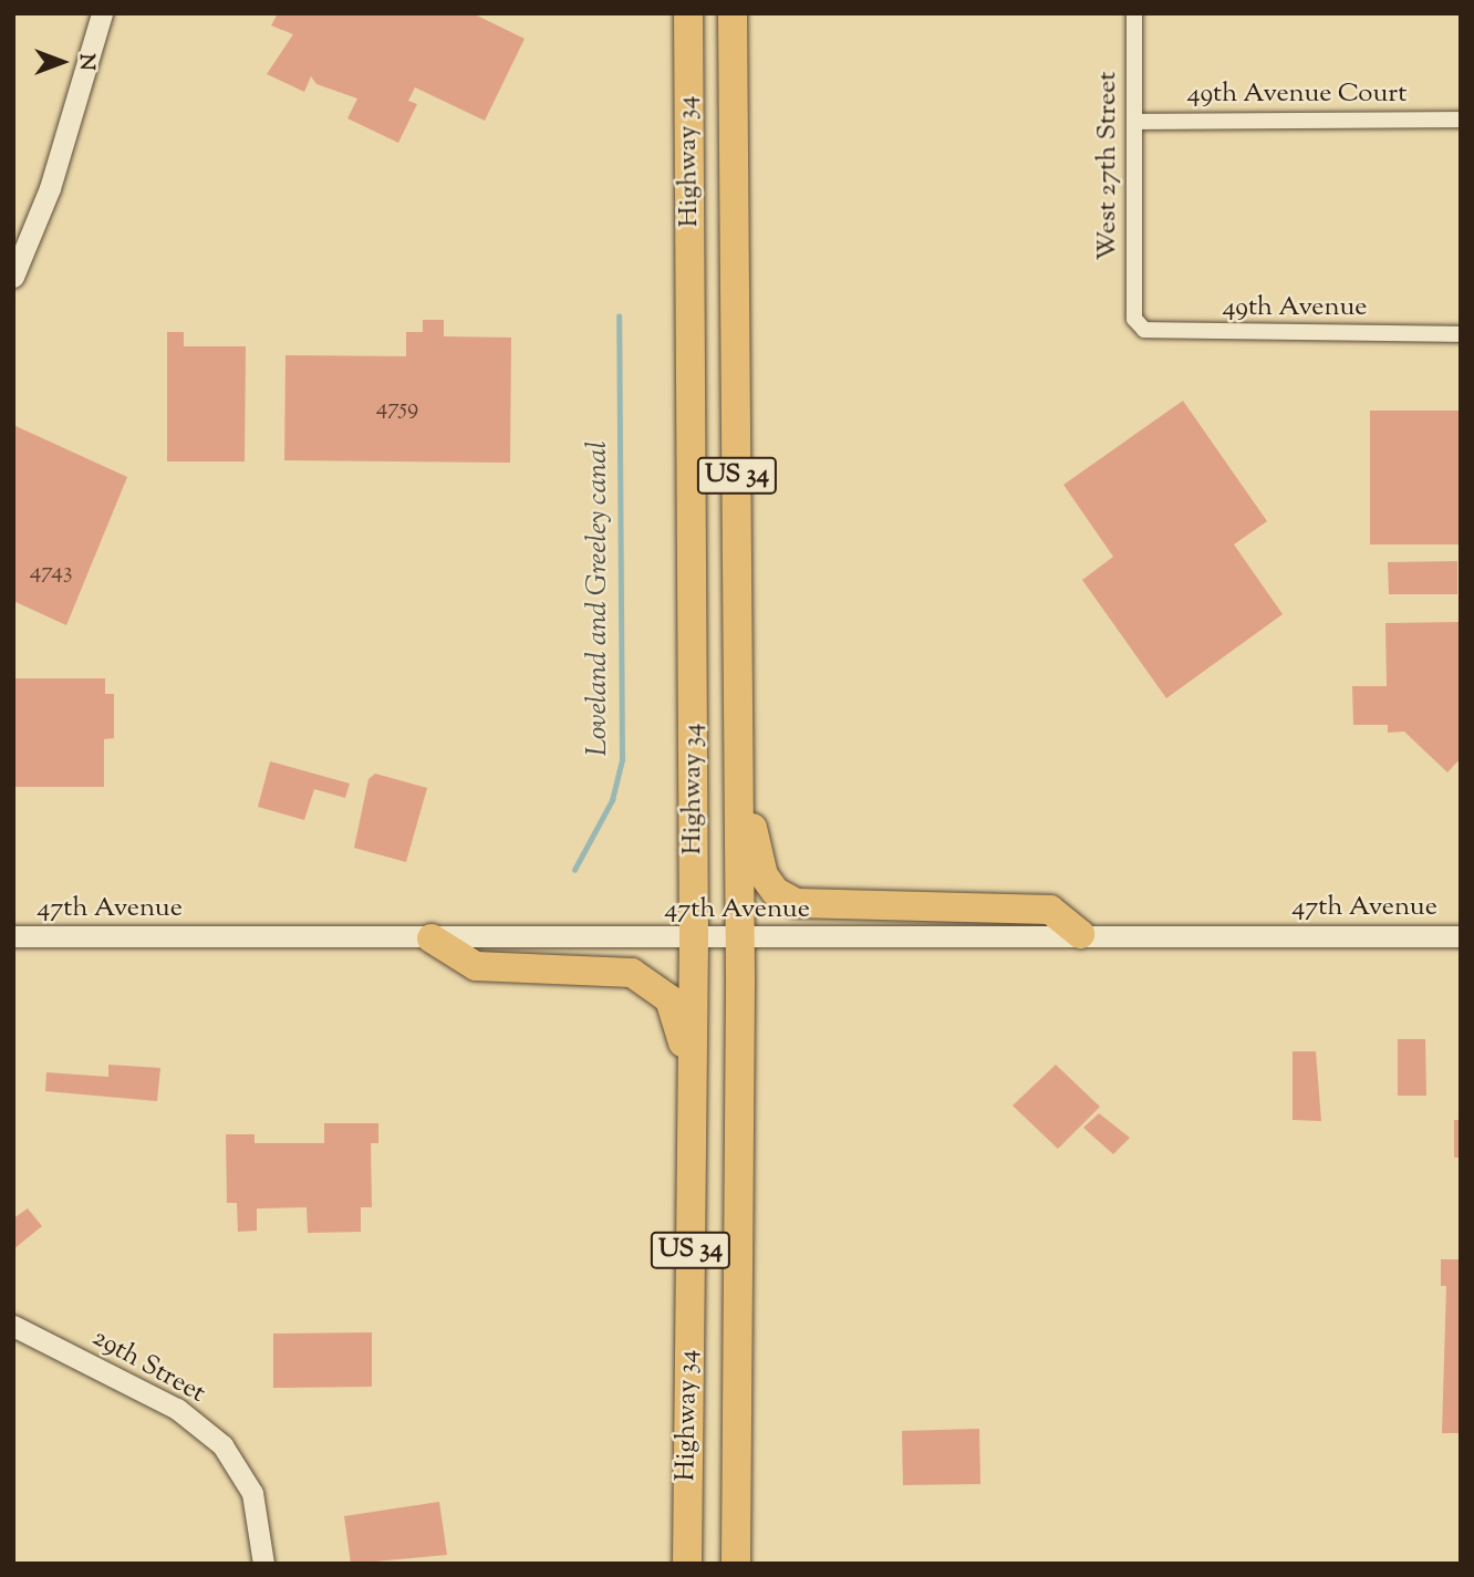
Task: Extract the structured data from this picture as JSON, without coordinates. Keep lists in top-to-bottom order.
{
  "streets": {
    "highway": ["Highway 34", "US 34"],
    "main road": ["47th Avenue", "29th Street"],
    "street": ["49th Avenue Court", "West 27th Street", "49th Avenue"]
  },
  "crossings": [
    ["49th Avenue Court", "West 27th Street"],
    ["Highway 34", "47th Avenue"],
    ["West 27th Street", "49th Avenue"]
  ],
  "water": ["Loveland and Greeley canal"],
  "house_numbers": ["4759", "4743"],
  "north": "right"
}
